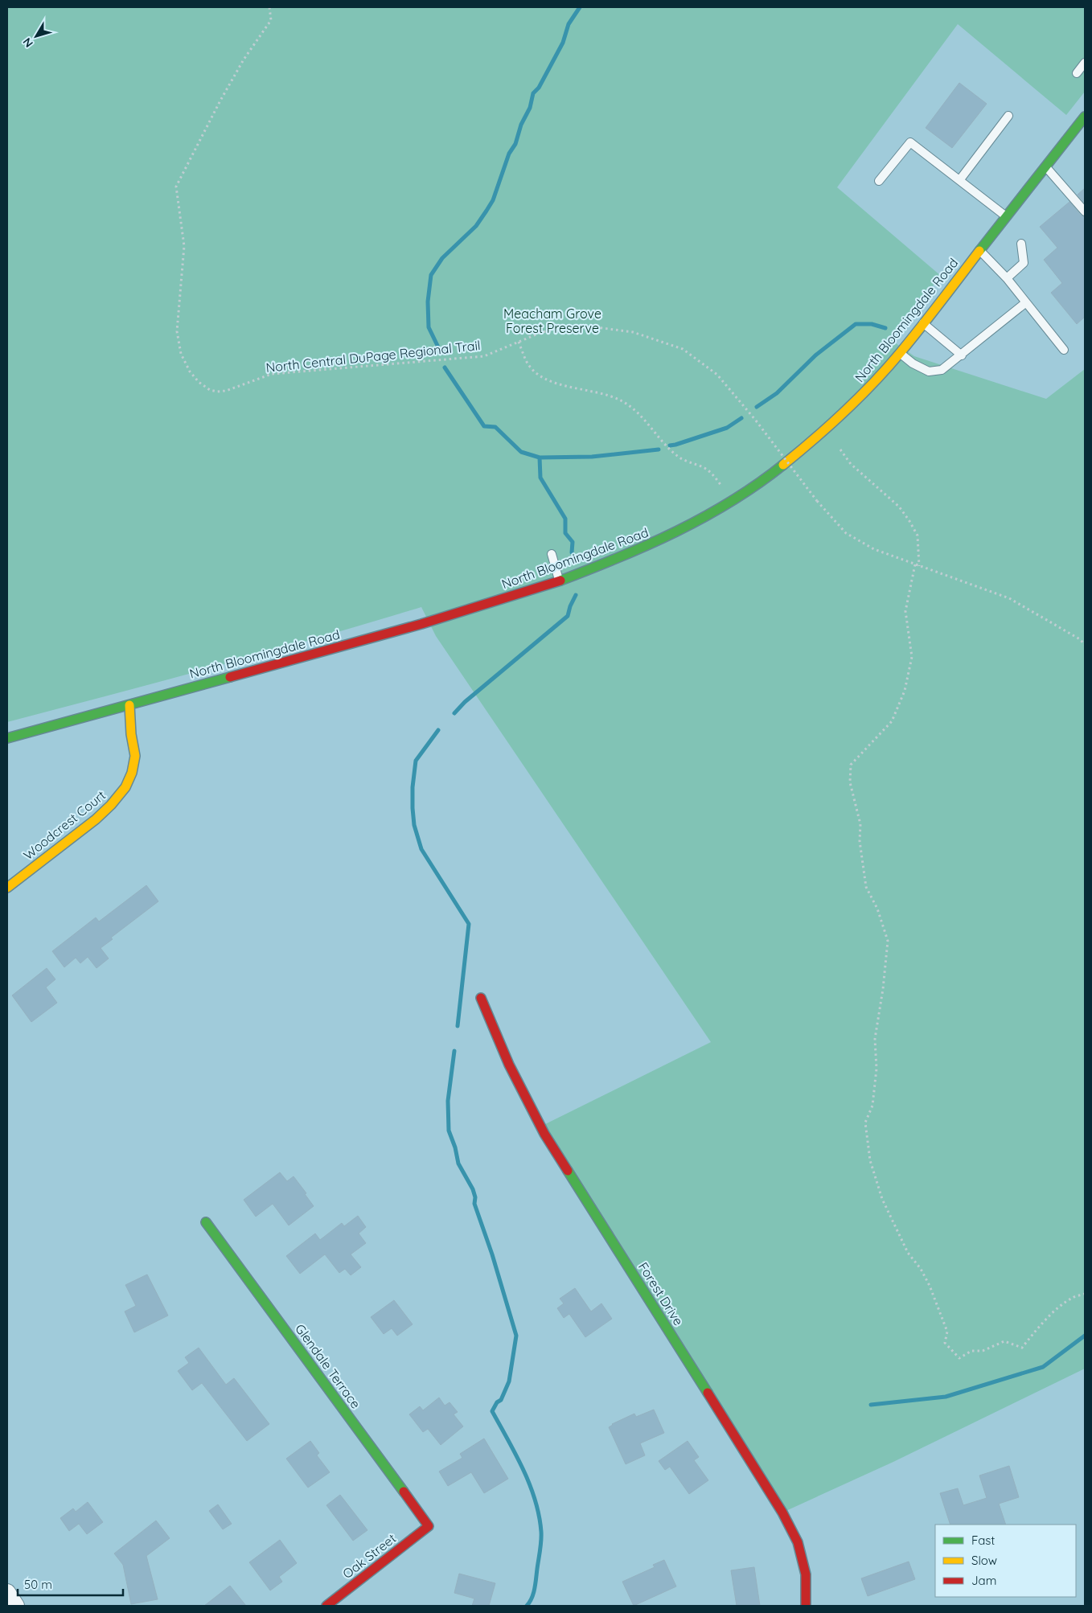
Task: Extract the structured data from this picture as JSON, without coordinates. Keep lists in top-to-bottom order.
{
  "streets": {
    "street": [
      "North Bloomingdale Road",
      "Woodcrest Court",
      "Forest Drive",
      "Glendale Terrace",
      "Oak Street"
    ],
    "path": ["North Central DuPage Regional Trail"]
  },
  "crossings": [
    ["North Bloomingdale Road", "Woodcrest Court"],
    ["Glendale Terrace", "Oak Street"]
  ],
  "parks": ["Meacham Grove Forest Preserve"],
  "legend": ["Fast", "Slow", "Jam"],
  "scale_bar": "50 m",
  "north": "bottom left"
}
